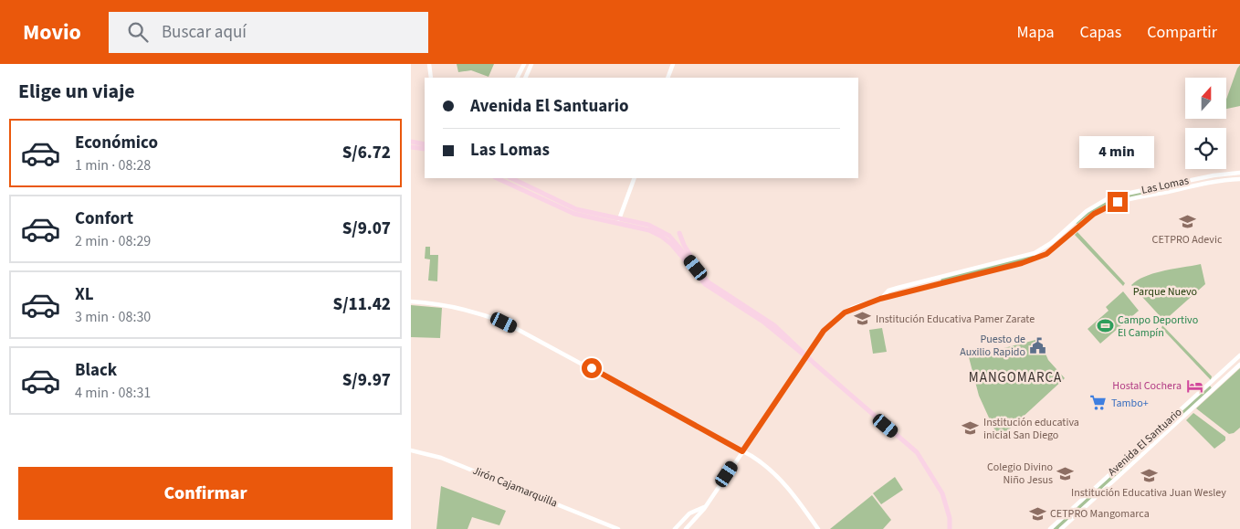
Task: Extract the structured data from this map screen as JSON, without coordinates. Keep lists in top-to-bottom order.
{
  "streets": {
    "street": ["Las Lomas", "Avenida El Santuario", "Jirón Cajamarquilla"]
  },
  "districts": ["MANGOMARCA"],
  "parks": ["Parque Nuevo"],
  "places": {
    "school or university": [
      "CETPRO Adevic",
      "Institución Educativa Pamer Zarate",
      "Institución educativa inicial San Diego",
      "Colegio Divino Niño Jesus",
      "Institución Educativa Juan Wesley",
      "CETPRO Mangomarca"
    ],
    "sports": ["Campo Deportivo El Campín"],
    "public building": ["Puesto de Auxilio Rapido"],
    "hotel": ["Hostal Cochera"],
    "supermarket": ["Tambo+"]
  },
  "north": "top",
  "page": {
    "header": "Movio",
    "search": "Buscar aquí",
    "nav": ["Mapa", "Capas", "Compartir"],
    "heading": "Elige un viaje",
    "banner": ["Avenida El Santuario", "Las Lomas"],
    "list": [
      {
        "name": "Económico",
        "note": "1 min · 08:28",
        "value": "S/6.72"
      },
      {
        "name": "Confort",
        "note": "2 min · 08:29",
        "value": "S/9.07"
      },
      {
        "name": "XL",
        "note": "3 min · 08:30",
        "value": "S/11.42"
      },
      {
        "name": "Black",
        "note": "4 min · 08:31",
        "value": "S/9.97"
      }
    ],
    "bubble": "4 min",
    "buttons": "Confirmar"
  }
}
